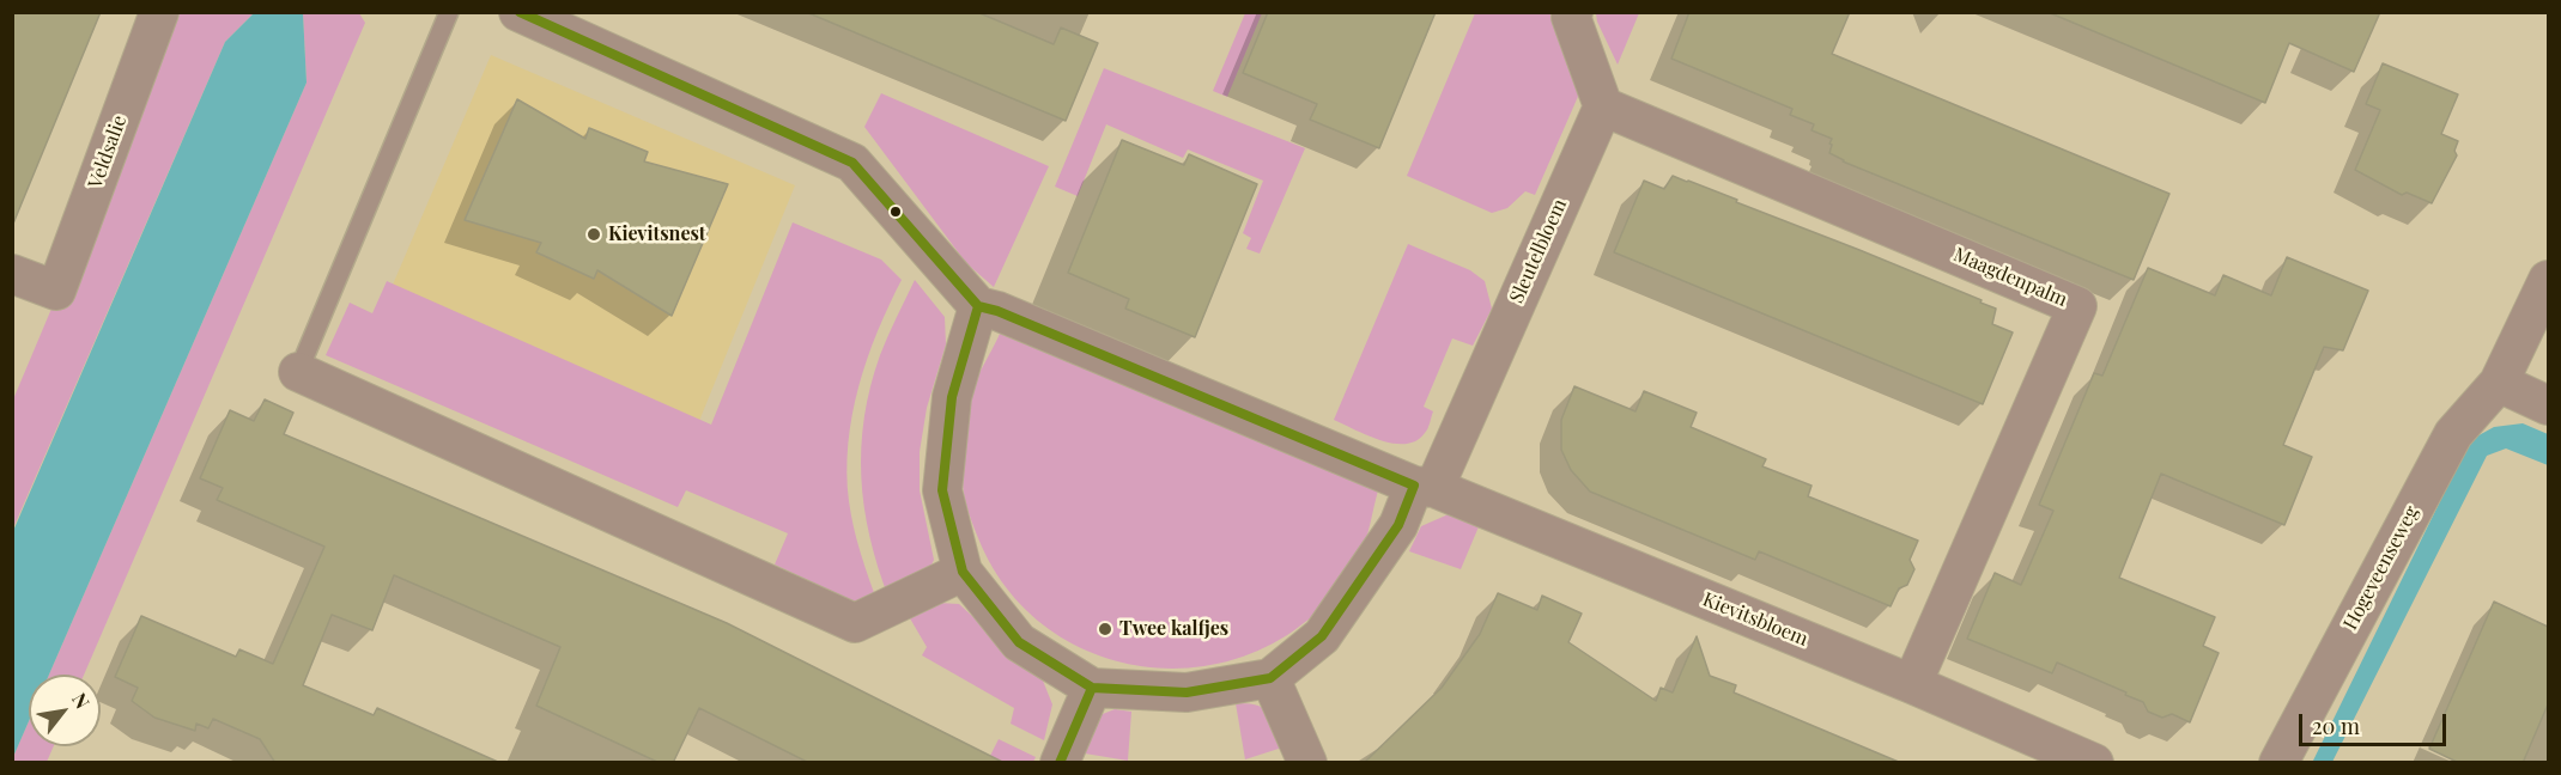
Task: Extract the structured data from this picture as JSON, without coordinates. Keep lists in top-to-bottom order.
{
  "streets": {
    "street": [
      "Veldsalie",
      "Sleutelbloem",
      "Maagdenpalm",
      "Hogeveenseweg",
      "Kievitsbloem"
    ]
  },
  "crossings": [
    ["Sleutelbloem", "Maagdenpalm"],
    ["Sleutelbloem", "Kievitsbloem"],
    ["Maagdenpalm", "Kievitsbloem"]
  ],
  "places": ["Kievitsnest", "Twee kalfjes"],
  "scale_bar": "20 m",
  "north": "top right"
}
